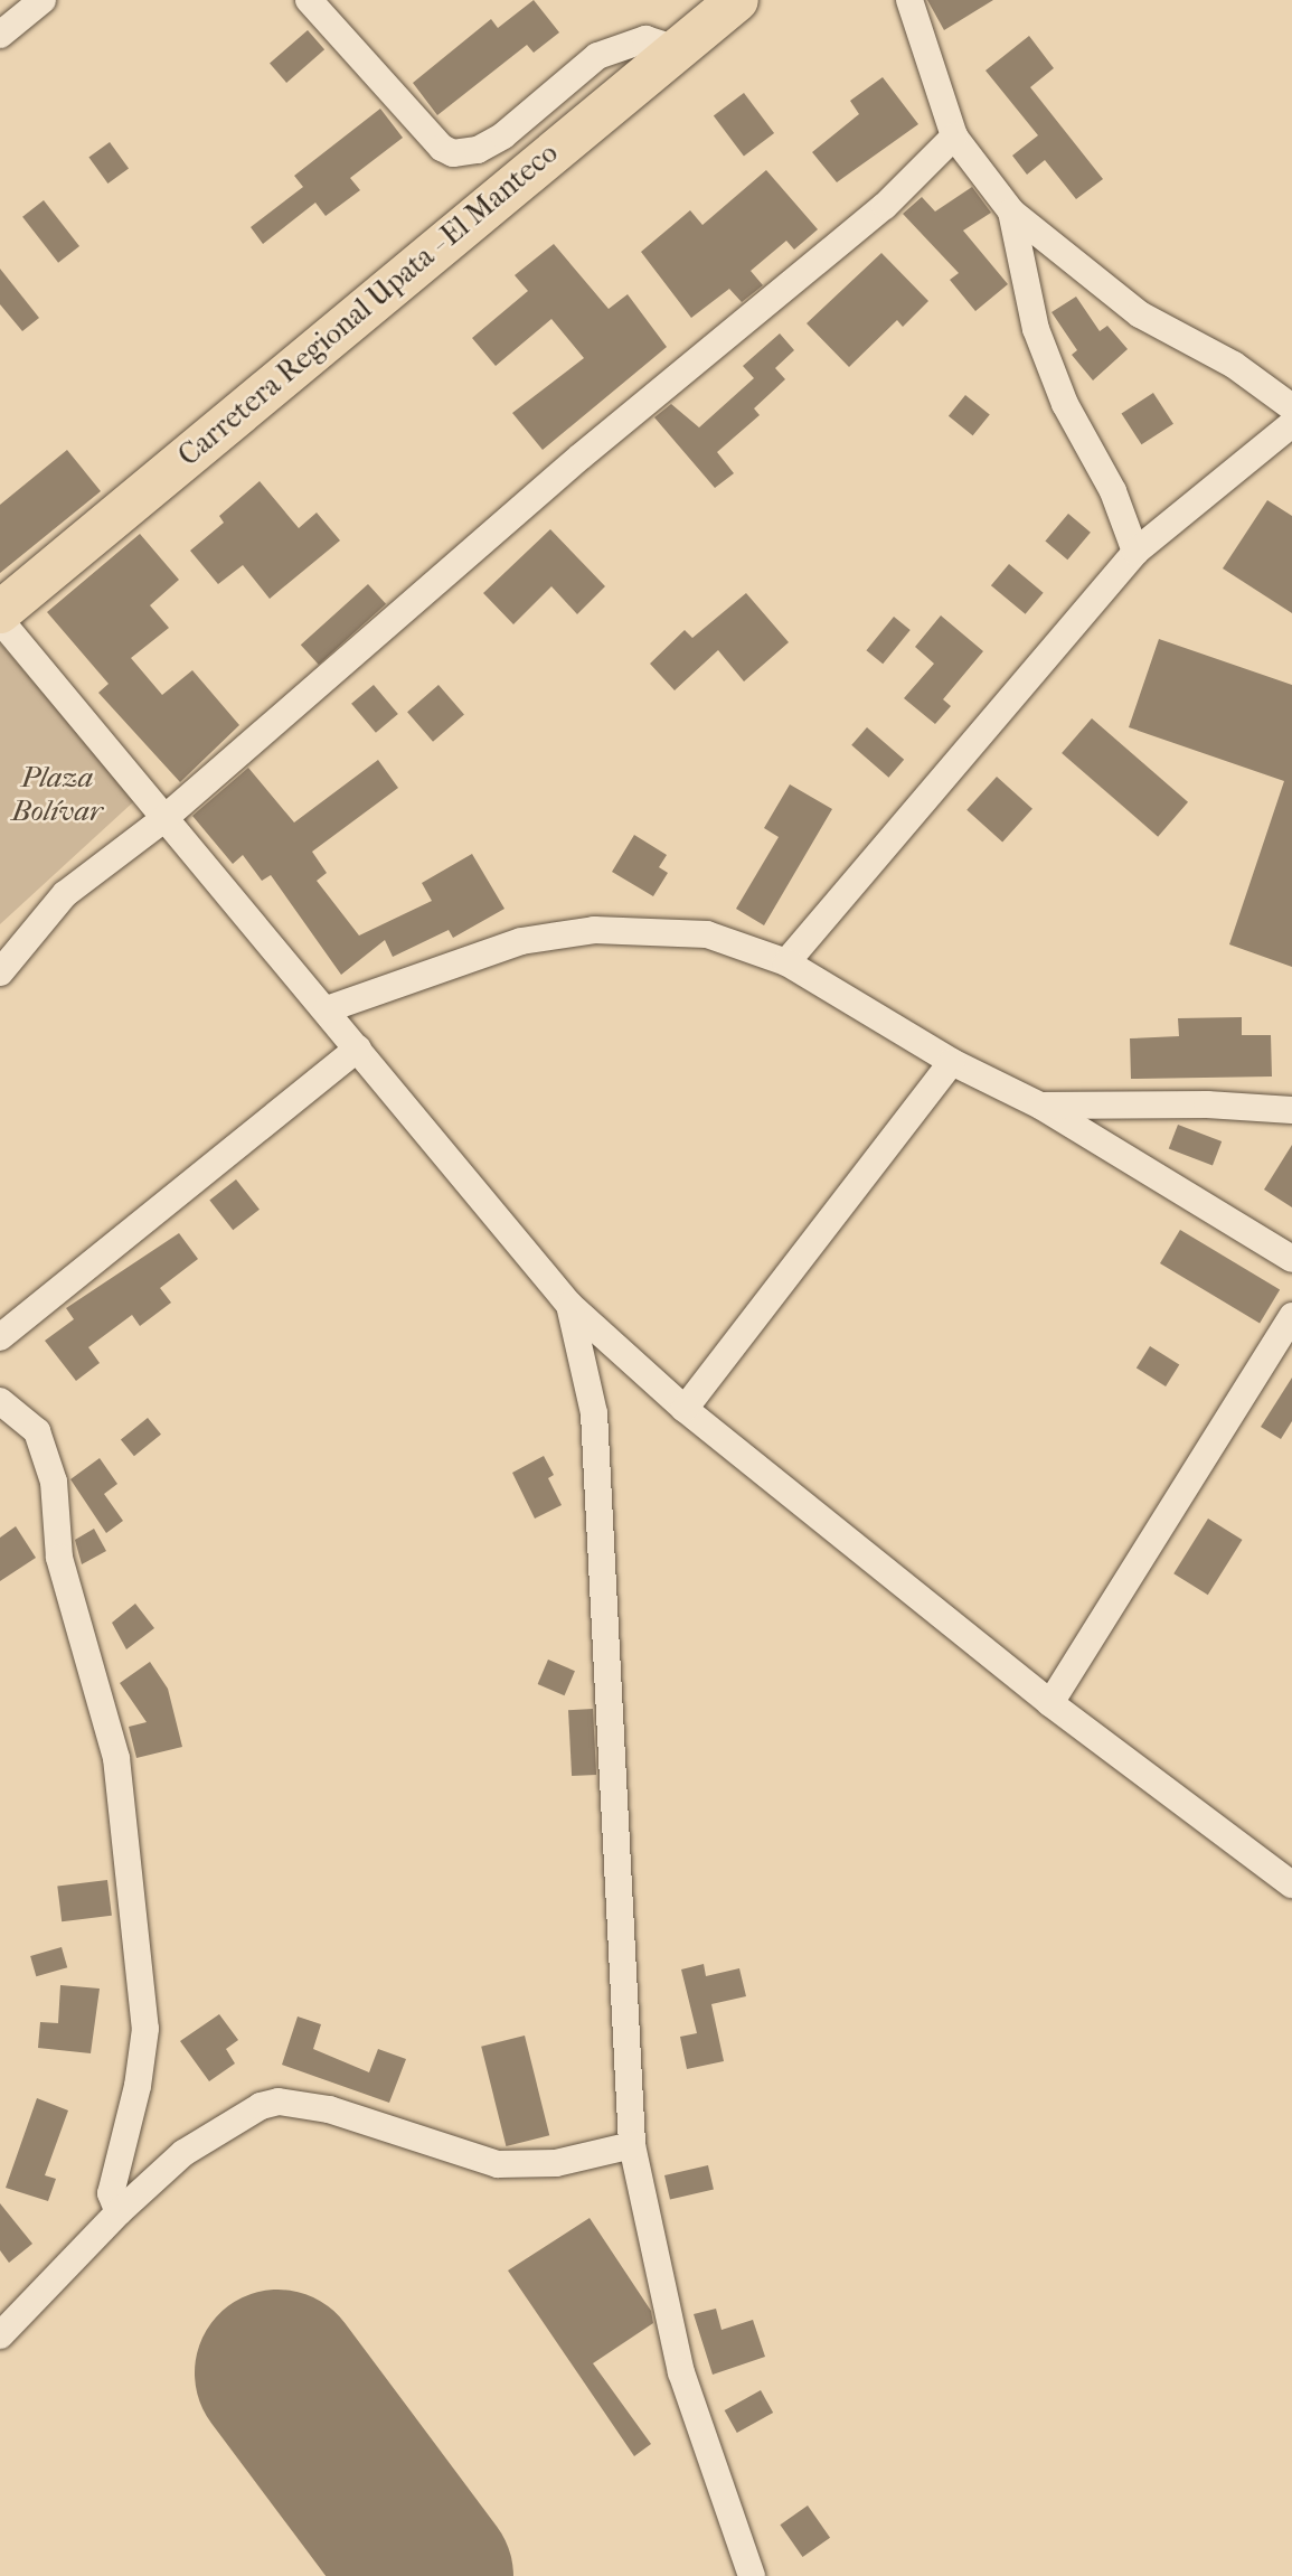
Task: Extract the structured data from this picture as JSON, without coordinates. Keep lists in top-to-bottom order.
{
  "streets": {
    "main road": ["Carretera Regional Upata - El Manteco"]
  },
  "parks": ["Plaza Bolívar"]
}
